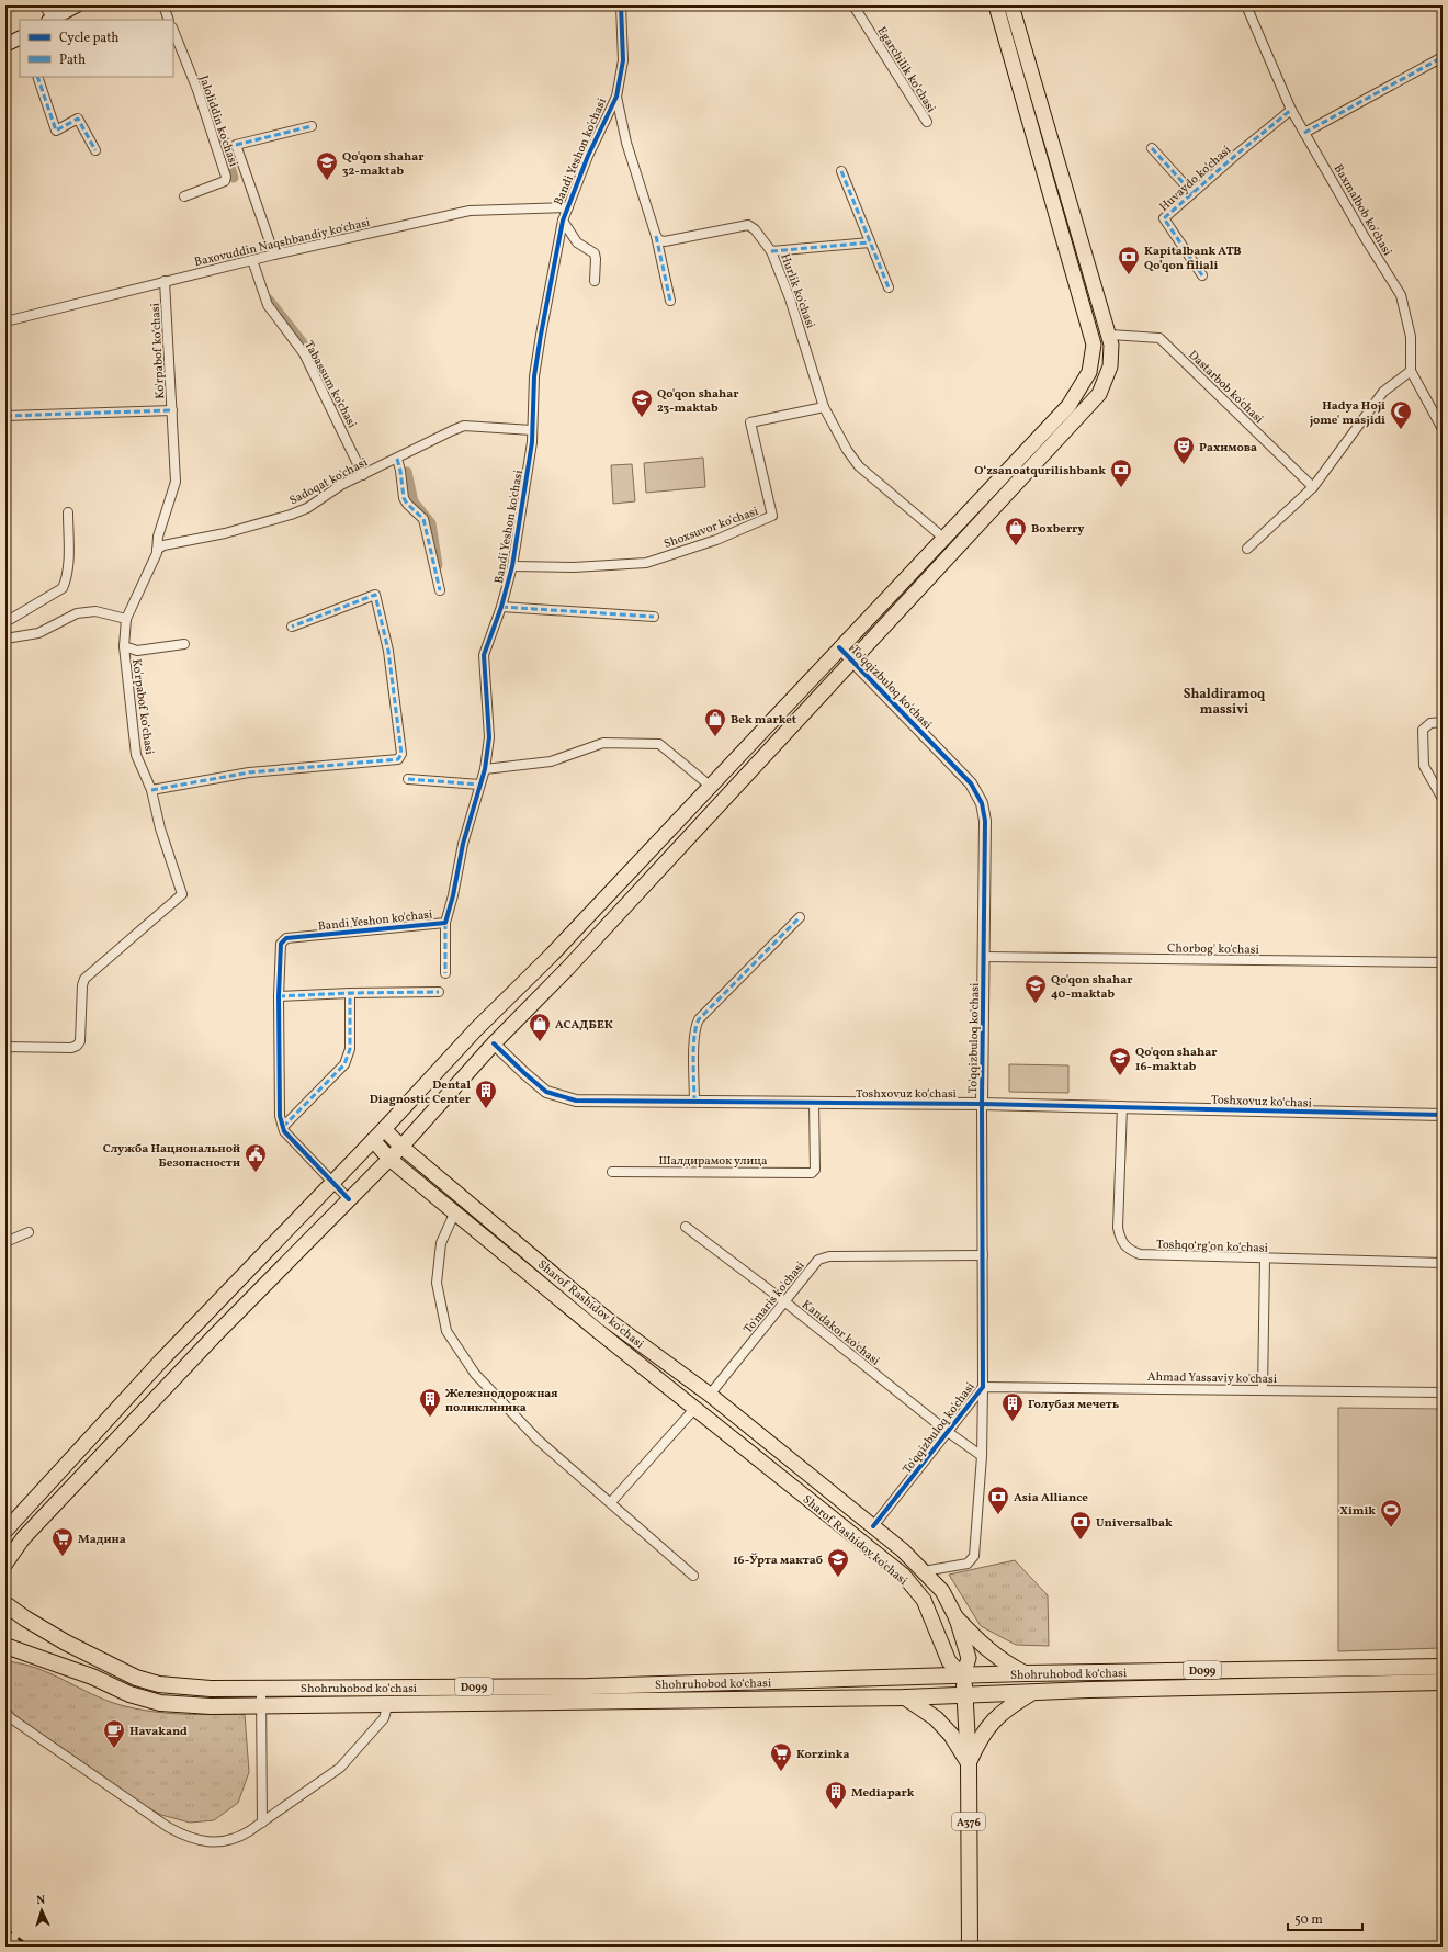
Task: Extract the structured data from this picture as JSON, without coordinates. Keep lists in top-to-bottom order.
{
  "streets": {
    "highway": ["D099", "Shohruhobod koʻchasi", "A376"],
    "main road": ["Sharof Rashidov ko'chasi"],
    "street": [
      "Egarchilik koʻchasi",
      "Jaloliddin ko'chasi",
      "Bandi Yeshon ko'chasi",
      "Huvaydo ko'chasi",
      "Baxmalbob ko'chasi",
      "Baxovuddin Naqshbandiy ko'chasi",
      "Hurlik ko'chasi",
      "Ko'rpabof koʻchasi",
      "Tabassum ko'chasi",
      "Dastarbob ko'chasi",
      "Sadoqat ko'chasi",
      "Shoxsuvor ko'chasi",
      "To'qqizbuloq ko'chasi",
      "Chorbog' ko'chasi",
      "Toshxovuz koʻchasi",
      "Шалдирамок улица",
      "Toshqoʻrgʻon koʻchasi",
      "To'maris ko'chasi",
      "Kandakor ko'chasi",
      "Ahmad Yassaviy ko'chasi"
    ]
  },
  "crossings": [
    ["Jaloliddin ko'chasi", "Baxovuddin Naqshbandiy ko'chasi"],
    ["Bandi Yeshon ko'chasi", "Baxovuddin Naqshbandiy ko'chasi"],
    ["Bandi Yeshon ko'chasi", "Sadoqat ko'chasi"],
    ["Bandi Yeshon ko'chasi", "Shoxsuvor ko'chasi"],
    ["Huvaydo ko'chasi", "Baxmalbob ko'chasi"],
    ["Baxovuddin Naqshbandiy ko'chasi", "Ko'rpabof koʻchasi"],
    ["Baxovuddin Naqshbandiy ko'chasi", "Tabassum ko'chasi"],
    ["Hurlik ko'chasi", "Shoxsuvor ko'chasi"],
    ["Ko'rpabof koʻchasi", "Sadoqat ko'chasi"],
    ["Tabassum ko'chasi", "Sadoqat ko'chasi"],
    ["To'qqizbuloq ko'chasi", "Chorbog' ko'chasi"],
    ["To'qqizbuloq ko'chasi", "Toshxovuz koʻchasi"],
    ["To'qqizbuloq ko'chasi", "To'maris ko'chasi"],
    ["To'qqizbuloq ko'chasi", "Sharof Rashidov ko'chasi"],
    ["To'qqizbuloq ko'chasi", "Kandakor ko'chasi"],
    ["To'qqizbuloq ko'chasi", "Ahmad Yassaviy ko'chasi"],
    ["Toshxovuz koʻchasi", "Шалдирамок улица"],
    ["Toshxovuz koʻchasi", "Toshqoʻrgʻon koʻchasi"],
    ["To'maris ko'chasi", "Sharof Rashidov ko'chasi"],
    ["To'maris ko'chasi", "Kandakor ko'chasi"],
    ["Sharof Rashidov ko'chasi", "Shohruhobod koʻchasi"],
    ["Shohruhobod koʻchasi", "A376"]
  ],
  "districts": ["Shaldiramoq massivi"],
  "places": {
    "school or university": [
      "Qo'qon shahar 32-maktab",
      "Qo'qon shahar 23-maktab",
      "Qo'qon shahar 40-maktab",
      "Qo'qon shahar 16-maktab",
      "16-Ўрта мактаб"
    ],
    "bank": [
      "Kapitalbank ATB Qo’qon filiali",
      "Oʻzsanoatqurilishbank",
      "Asia Alliance",
      "Universalbak"
    ],
    "mosque": ["Hadya Hoji jome' masjidi"],
    "theatre": ["Рахимова"],
    "shop": ["Boxberry", "Bek market", "АСАДБЕК"],
    "building": [
      "Dental Diagnostic Center",
      "Железнодорожная поликлиника",
      "Голубая мечеть",
      "Mediapark"
    ],
    "public building": ["Служба Национальной Безопасности"],
    "sports": ["Ximik"],
    "supermarket": ["Мадина", "Korzinka"],
    "cafe": ["Havakand"]
  },
  "legend": ["Cycle path", "Path"],
  "scale_bar": "50 m",
  "north": "top"
}
